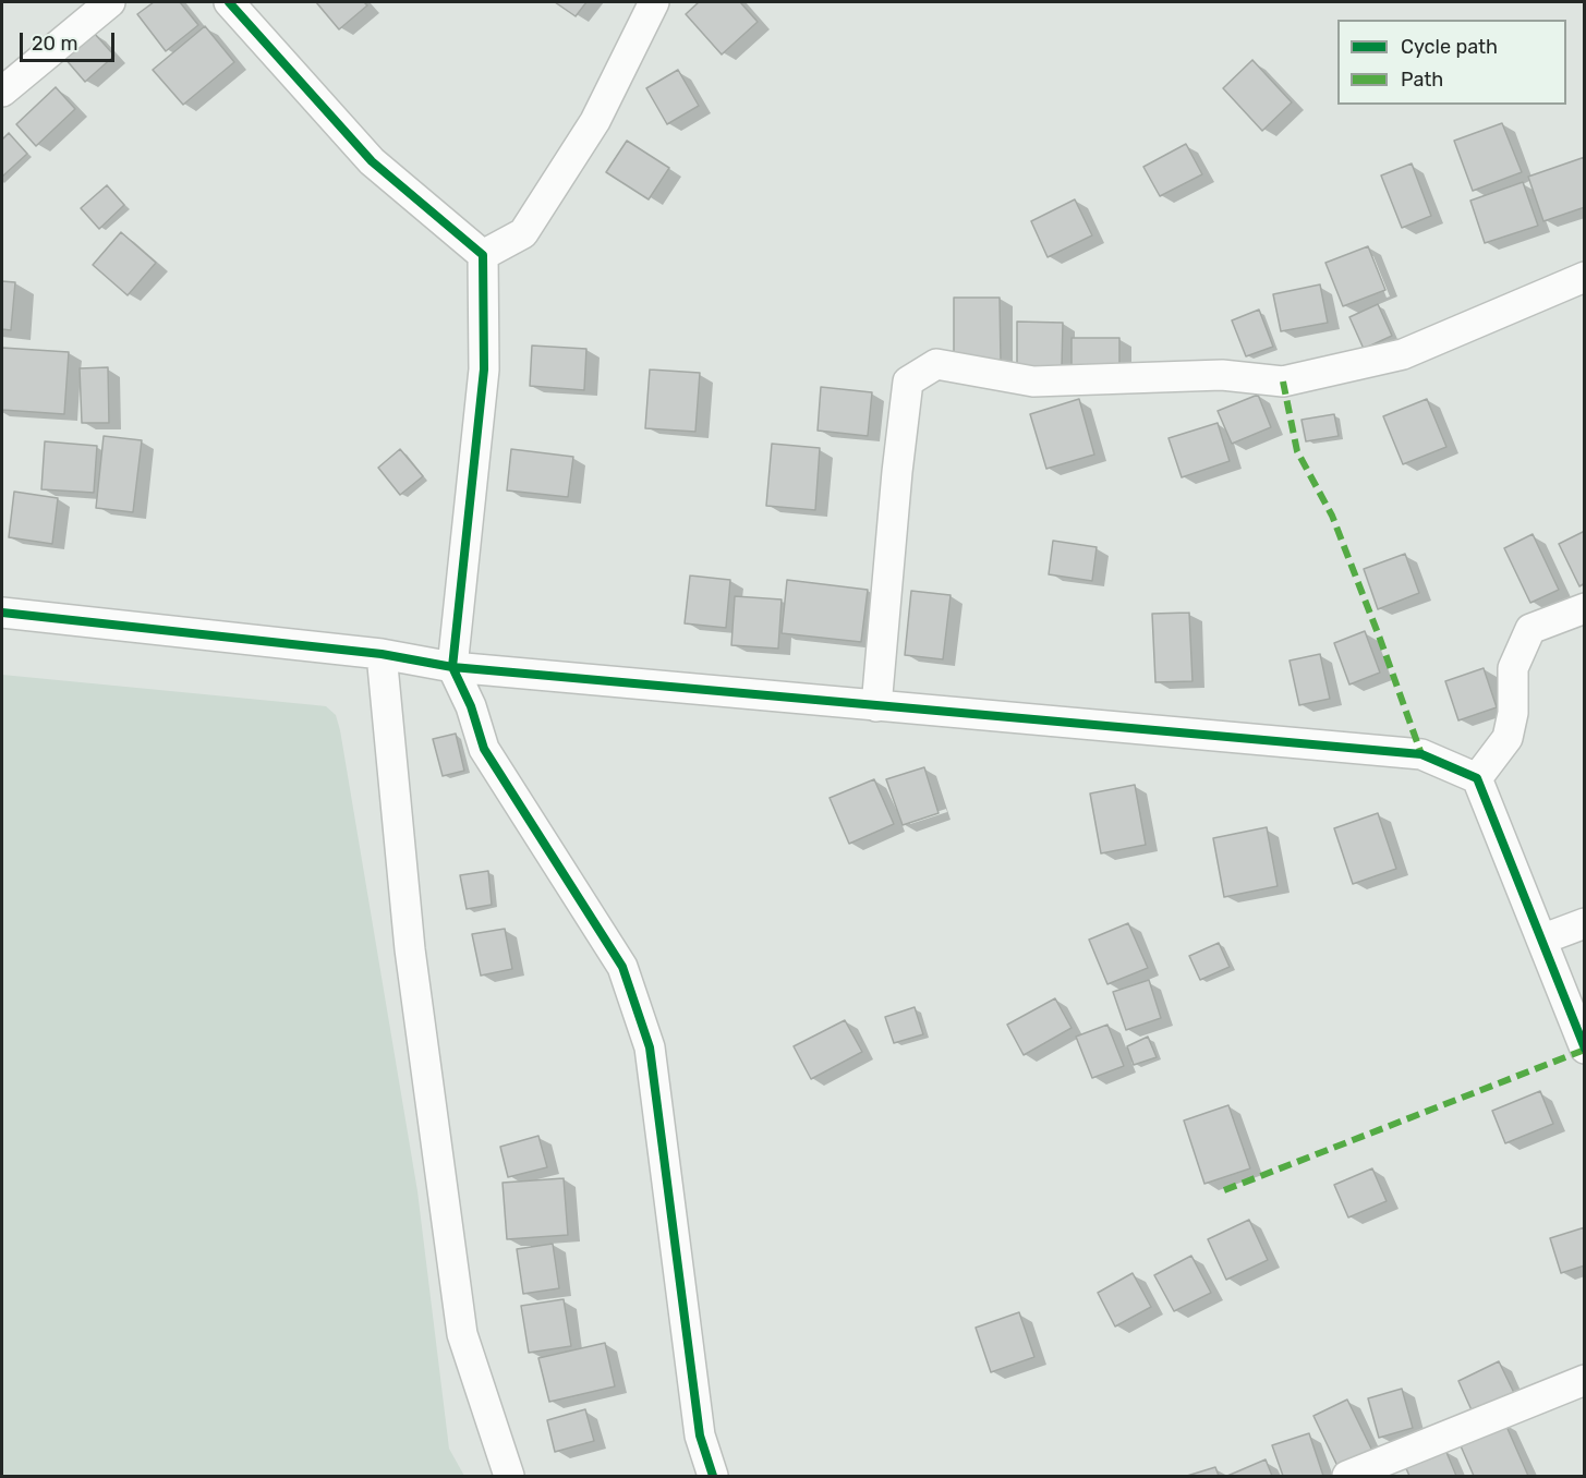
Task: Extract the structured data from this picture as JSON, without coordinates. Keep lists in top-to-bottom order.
{
  "legend": ["Cycle path", "Path"],
  "scale_bar": "20 m"
}
